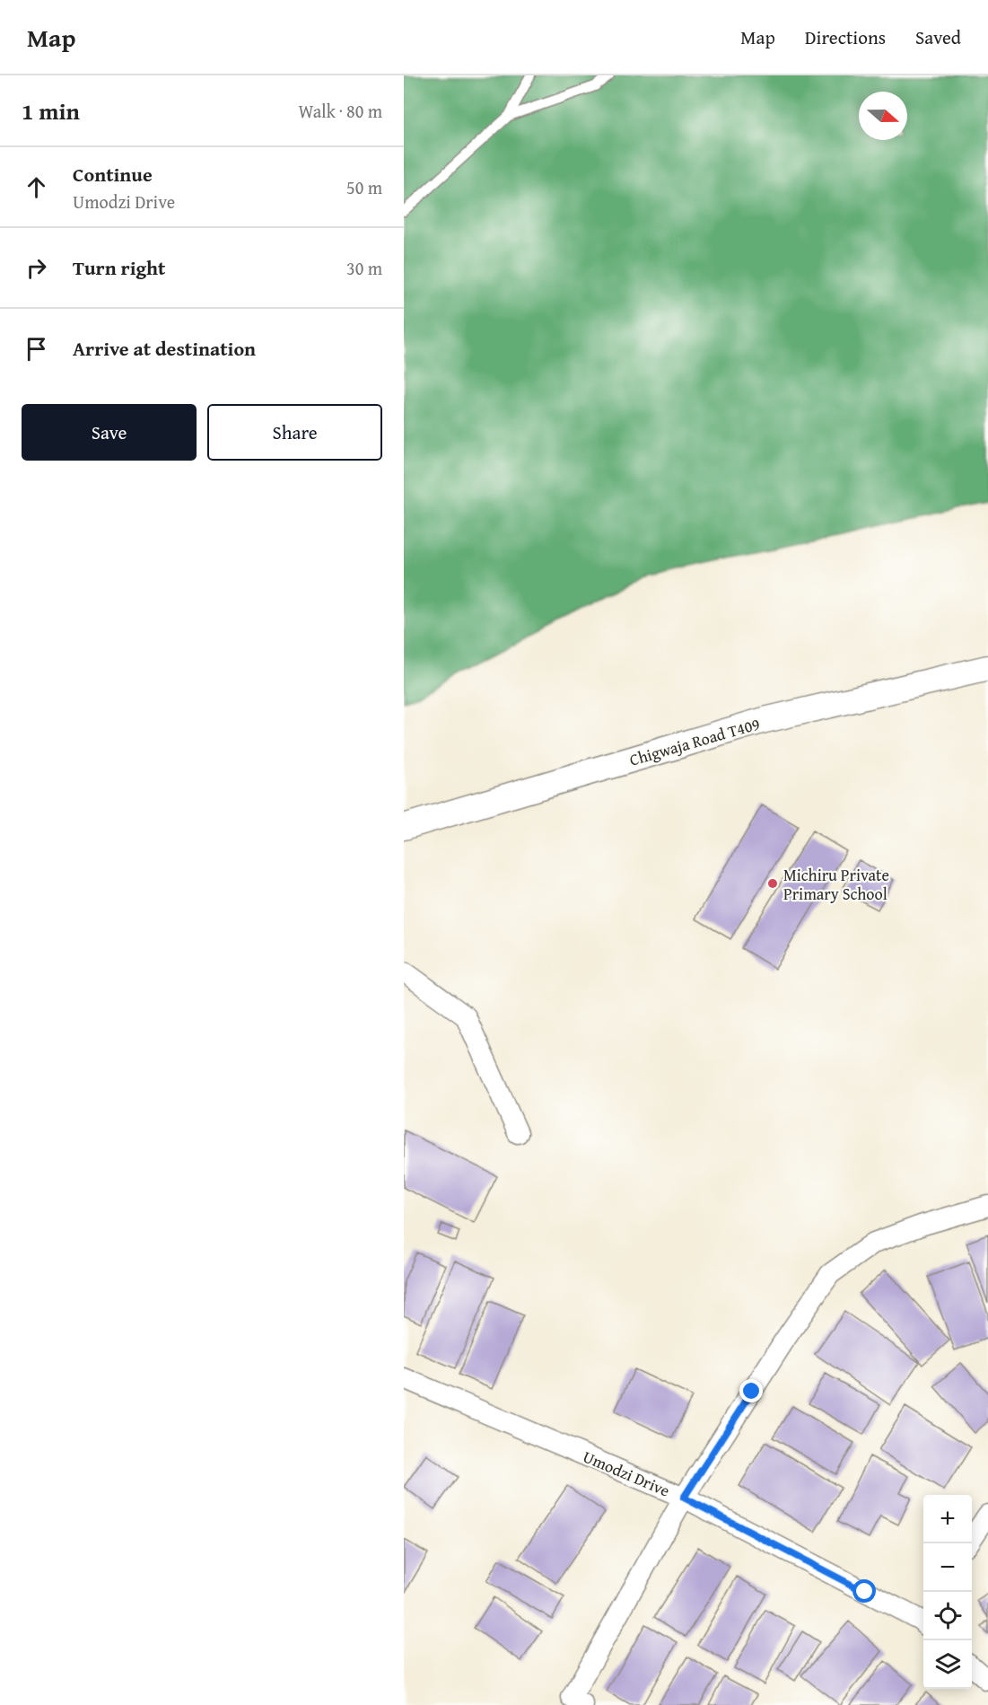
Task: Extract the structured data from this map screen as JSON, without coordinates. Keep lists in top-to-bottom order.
{
  "streets": {
    "street": ["Chigwaja Road T409", "Umodzi Drive"]
  },
  "places": ["Michiru Private Primary School"],
  "north": "right",
  "page": {
    "header": "Map",
    "nav": ["Map", "Directions", "Saved"],
    "heading": ["1 min", "Walk · 80 m"],
    "list": [
      ["Continue", "Umodzi Drive", "50 m"],
      ["Turn right", "30 m"],
      "Arrive at destination"
    ],
    "buttons": ["Save", "Share"],
    "map_buttons": ["+", "−"]
  }
}
